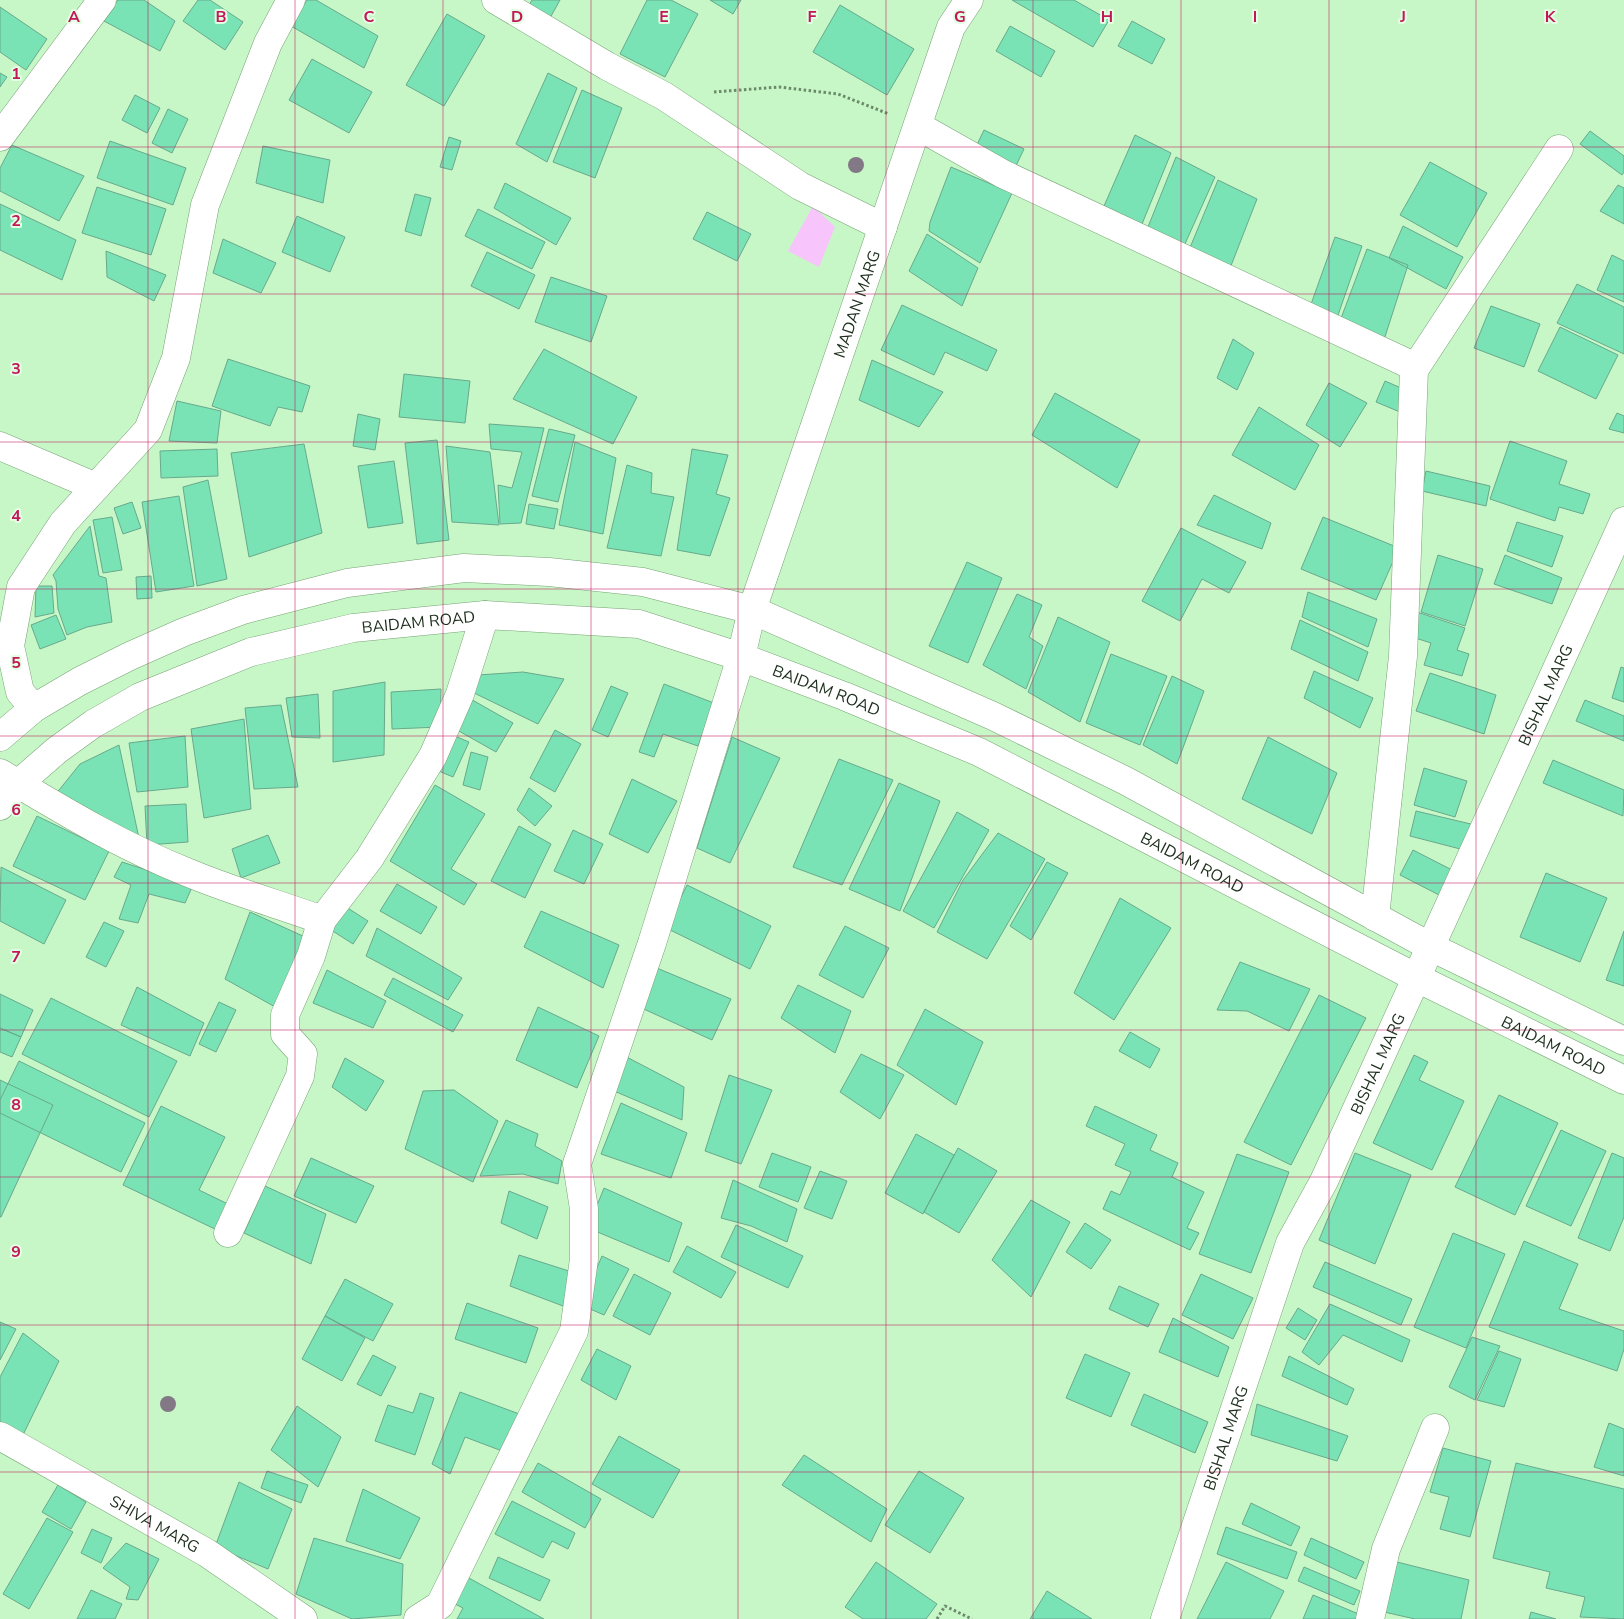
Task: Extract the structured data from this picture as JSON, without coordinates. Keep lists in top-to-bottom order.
{
  "streets": {
    "street": [
      "MADAN MARG",
      "BAIDAM ROAD",
      "BISHAL MARG",
      "SHIVA MARG"
    ]
  },
  "crossings": [
    ["MADAN MARG", "BAIDAM ROAD"],
    ["BAIDAM ROAD", "BISHAL MARG"]
  ],
  "grid": {
    "columns": [
      "A",
      "B",
      "C",
      "D",
      "E",
      "F",
      "G",
      "H",
      "I",
      "J",
      "K"
    ],
    "rows": [
      "1",
      "2",
      "3",
      "4",
      "5",
      "6",
      "7",
      "8",
      "9"
    ]
  }
}
